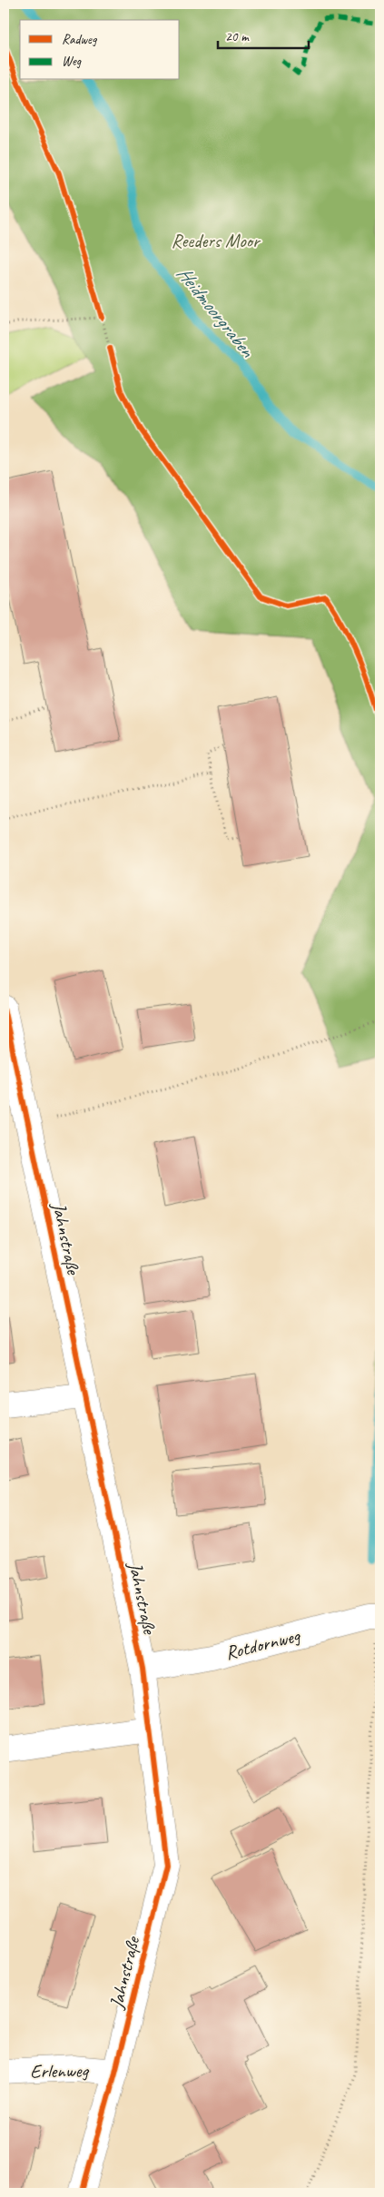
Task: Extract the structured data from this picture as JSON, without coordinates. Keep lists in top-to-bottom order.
{
  "streets": {
    "street": ["Jahnstraße", "Rotdornweg", "Erlenweg"]
  },
  "crossings": [
    ["Jahnstraße", "Rotdornweg"],
    ["Jahnstraße", "Erlenweg"]
  ],
  "water": ["Heidmoorgraben"],
  "parks": ["Reeders Moor"],
  "legend": ["Radweg", "Weg"],
  "scale_bar": "20 m"
}
